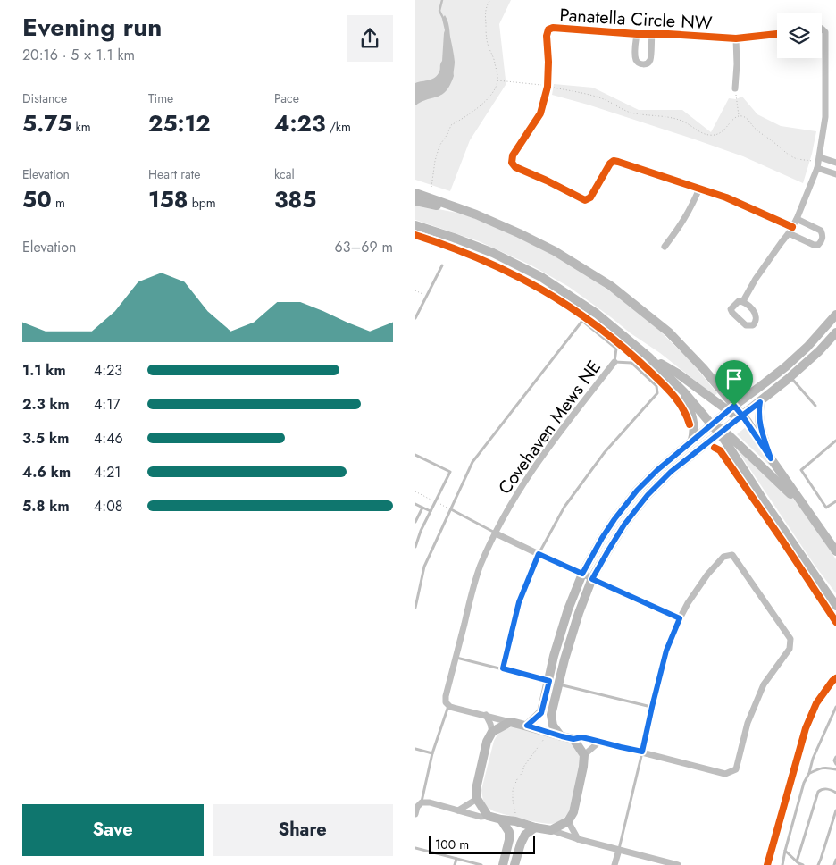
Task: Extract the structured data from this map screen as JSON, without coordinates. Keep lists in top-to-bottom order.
{
  "streets": {
    "street": ["Panatella Circle NW", "Covehaven Mews NE"]
  },
  "scale_bar": "100 m",
  "page": {
    "heading": ["Evening run", "20:16 · 5 × 1.1 km"],
    "stats": [
      ["Distance", "5.75 km"],
      ["Time", "25:12"],
      ["Pace", "4:23 /km"],
      ["Elevation", "50 m"],
      ["Heart rate", "158 bpm"],
      ["kcal", "385"]
    ],
    "chart": ["Elevation", "63–69 m"],
    "list": [
      {
        "name": "1.1 km",
        "note": "4:23"
      },
      {
        "name": "2.3 km",
        "note": "4:17"
      },
      {
        "name": "3.5 km",
        "note": "4:46"
      },
      {
        "name": "4.6 km",
        "note": "4:21"
      },
      {
        "name": "5.8 km",
        "note": "4:08"
      }
    ],
    "buttons": ["Save", "Share"],
    "scale": "100 m"
  }
}
